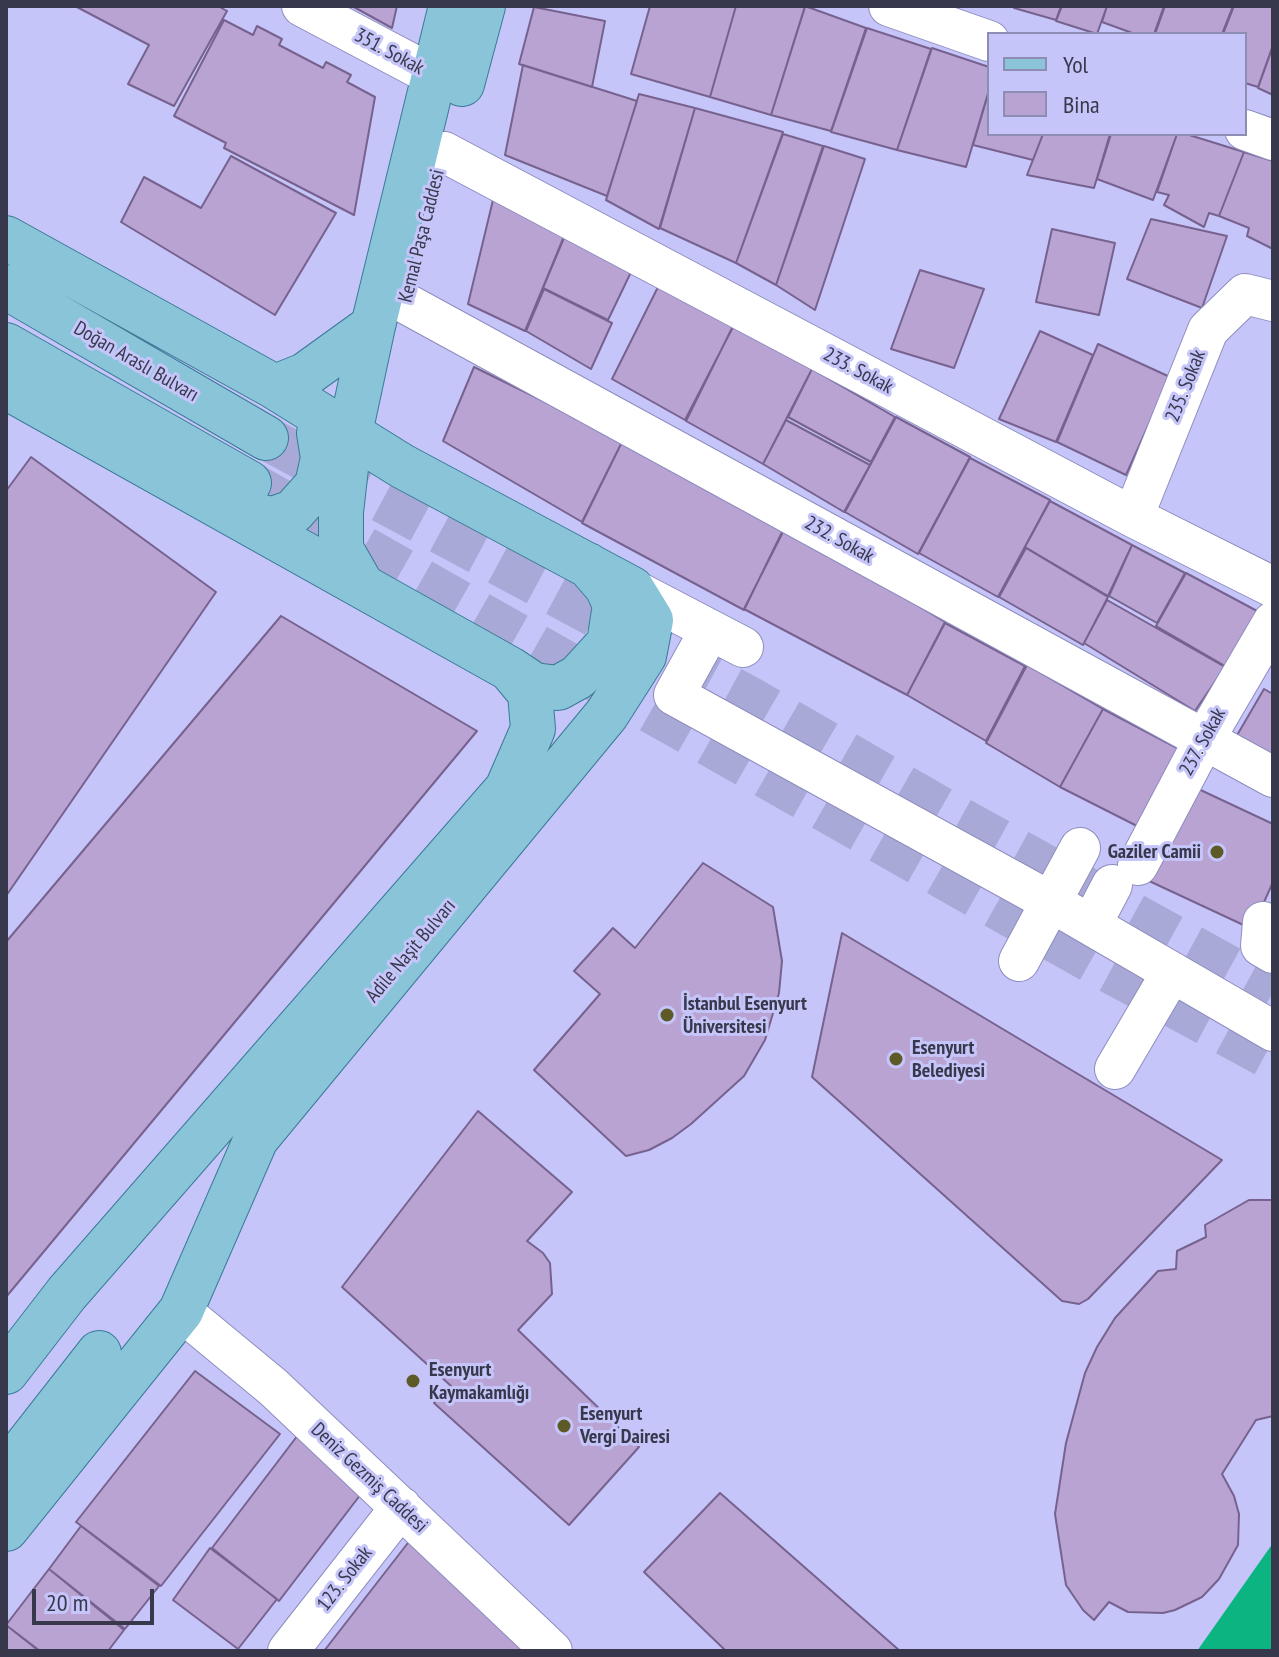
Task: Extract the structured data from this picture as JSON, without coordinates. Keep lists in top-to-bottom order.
{
  "streets": {
    "main road": ["Kemal Paşa Caddesi", "Doğan Araslı Bulvarı", "Adile Naşit Bulvarı"],
    "street": [
      "351. Sokak",
      "233. Sokak",
      "235. Sokak",
      "232. Sokak",
      "237. Sokak",
      "Deniz Gezmiş Caddesi",
      "123. Sokak"
    ]
  },
  "crossings": [
    ["351. Sokak", "Kemal Paşa Caddesi"],
    ["Kemal Paşa Caddesi", "233. Sokak"],
    ["Kemal Paşa Caddesi", "232. Sokak"],
    ["233. Sokak", "235. Sokak"],
    ["232. Sokak", "237. Sokak"],
    ["Adile Naşit Bulvarı", "Deniz Gezmiş Caddesi"],
    ["Deniz Gezmiş Caddesi", "123. Sokak"]
  ],
  "places": [
    "Gaziler Camii",
    "İstanbul Esenyurt Üniversitesi",
    "Esenyurt Belediyesi",
    "Esenyurt Kaymakamlığı",
    "Esenyurt Vergi Dairesi"
  ],
  "legend": ["Yol", "Bina"],
  "scale_bar": "20 m"
}
